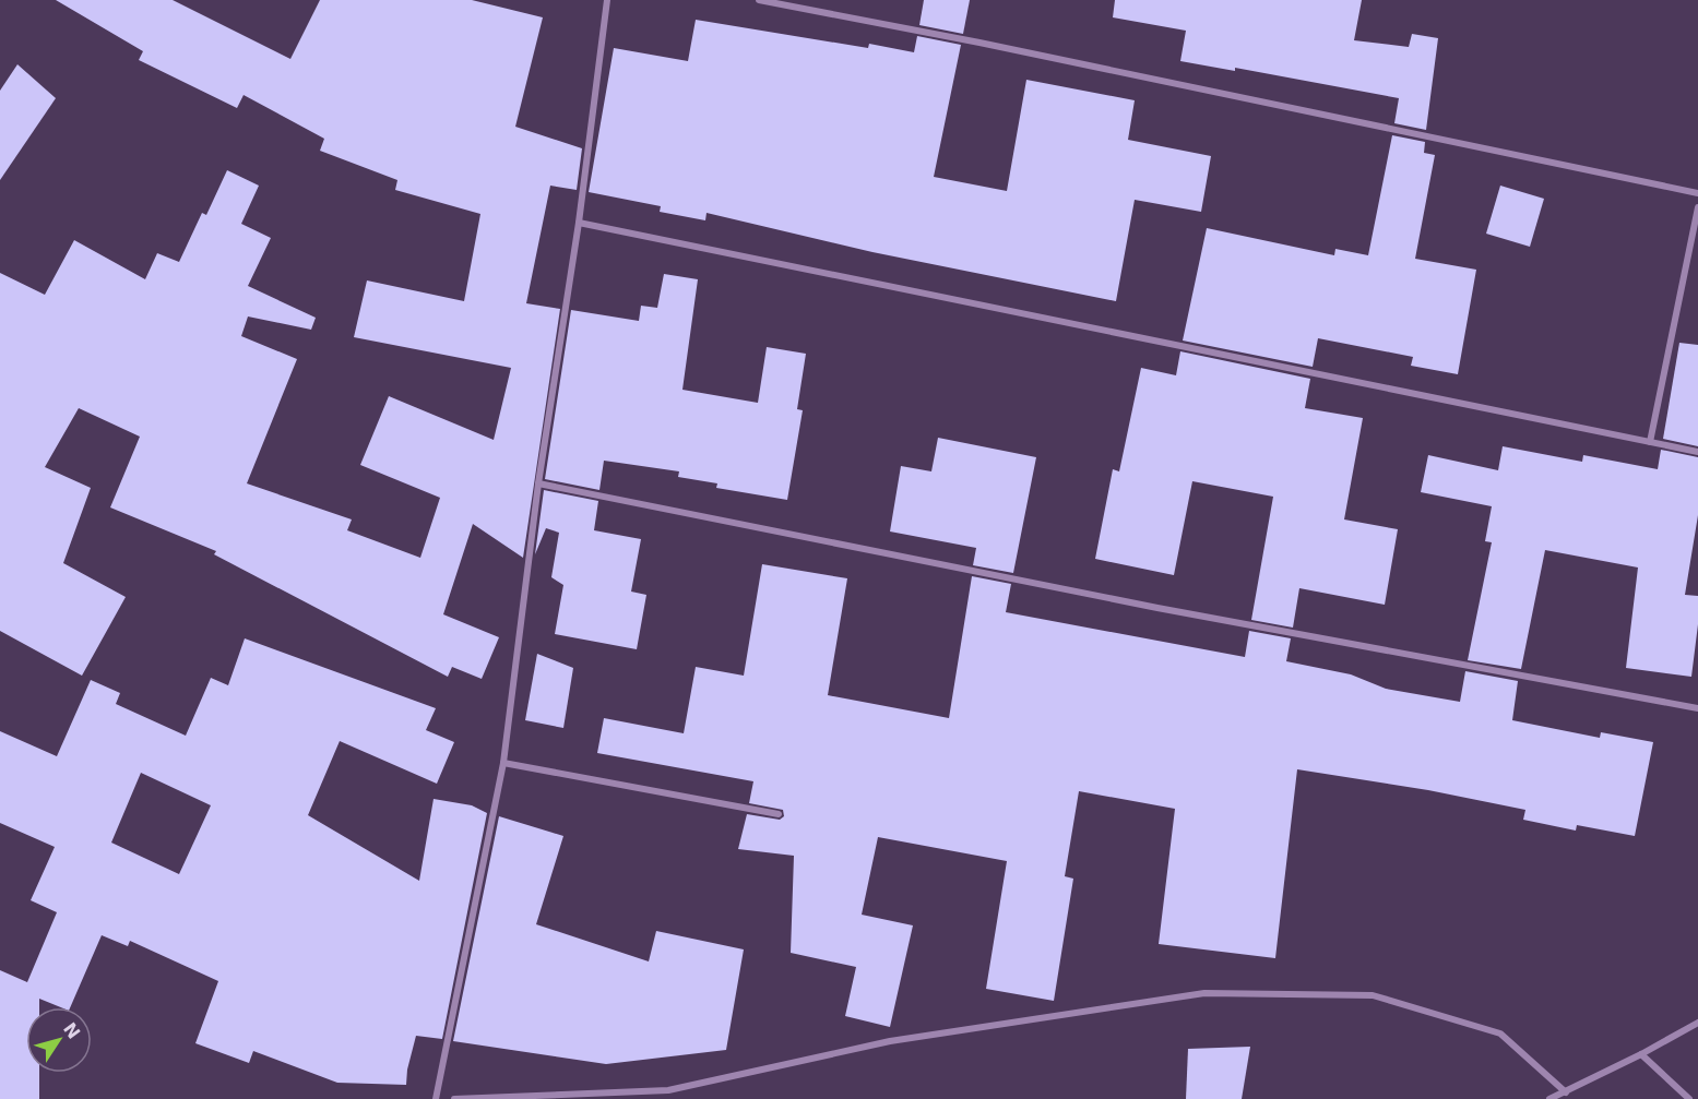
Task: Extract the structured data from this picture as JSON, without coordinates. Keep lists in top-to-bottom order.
{
  "north": "top right"
}
